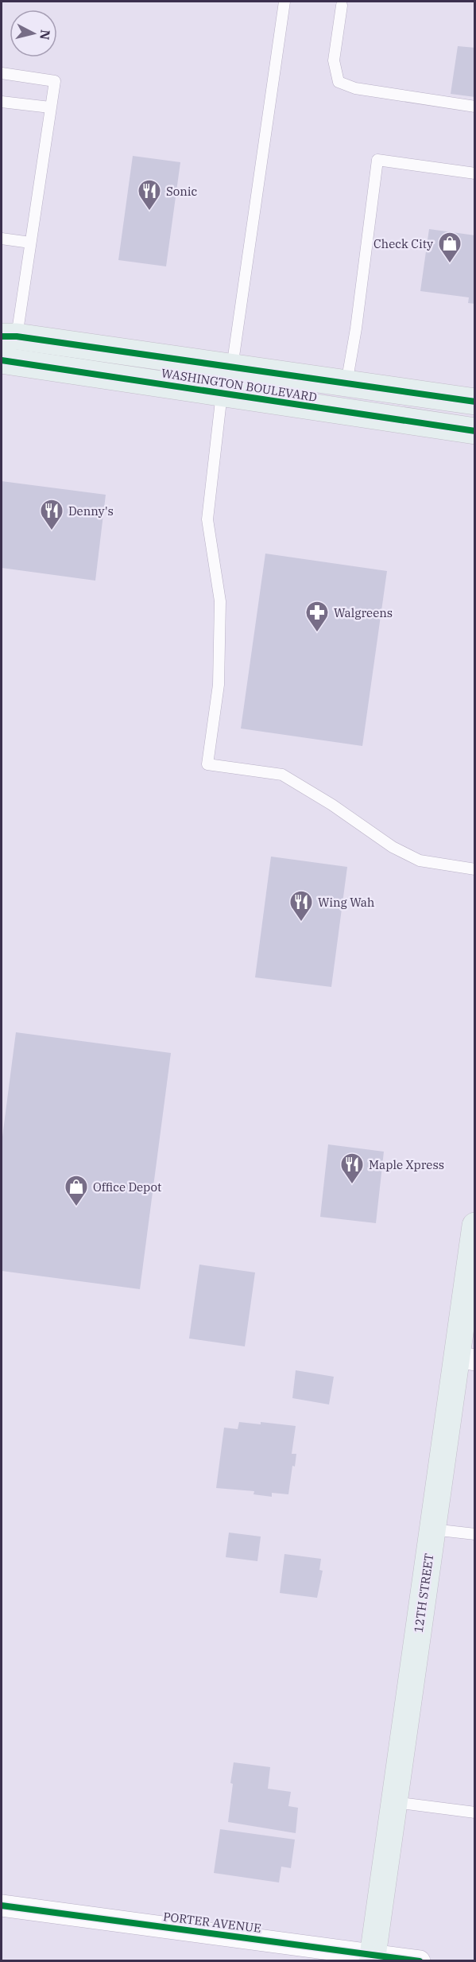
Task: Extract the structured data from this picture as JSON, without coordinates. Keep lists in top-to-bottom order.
{
  "streets": {
    "main road": ["WASHINGTON BOULEVARD", "12TH STREET"],
    "street": ["PORTER AVENUE"]
  },
  "crossings": [
    ["12TH STREET", "PORTER AVENUE"]
  ],
  "places": {
    "restaurant": [
      "Sonic",
      "Denny's",
      "Wing Wah",
      "Maple Xpress"
    ],
    "shop": ["Check City", "Office Depot"],
    "pharmacy": ["Walgreens"]
  },
  "north": "right"
}
